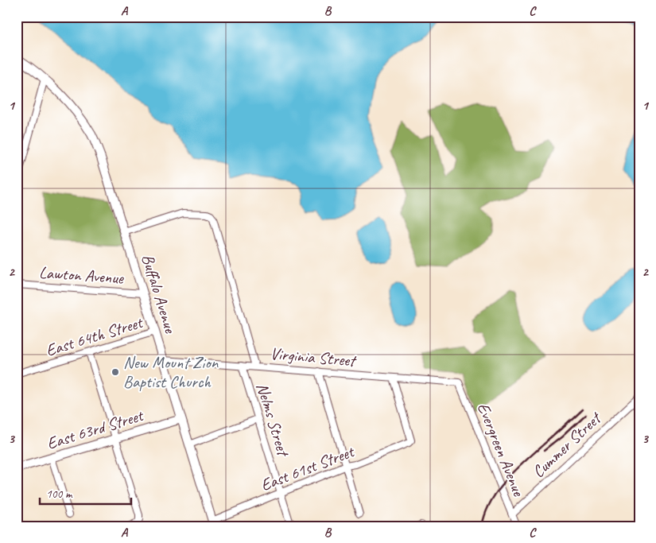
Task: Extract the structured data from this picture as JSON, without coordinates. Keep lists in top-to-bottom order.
{
  "streets": {
    "street": [
      "Lawton Avenue",
      "Buffalo Avenue",
      "East 64th Street",
      "Virginia Street",
      "Nelms Street",
      "East 63rd Street",
      "Cummer Street",
      "Evergreen Avenue",
      "East 61st Street"
    ]
  },
  "crossings": [
    ["Lawton Avenue", "Buffalo Avenue"],
    ["Buffalo Avenue", "East 64th Street"],
    ["Buffalo Avenue", "Virginia Street"],
    ["Buffalo Avenue", "Nelms Street"],
    ["Buffalo Avenue", "East 63rd Street"],
    ["Buffalo Avenue", "East 61st Street"],
    ["Virginia Street", "Nelms Street"],
    ["Virginia Street", "Evergreen Avenue"],
    ["Virginia Street", "East 61st Street"],
    ["Nelms Street", "East 61st Street"],
    ["Cummer Street", "Evergreen Avenue"]
  ],
  "places": ["New Mount Zion Baptist Church"],
  "scale_bar": "100 m",
  "grid": {
    "columns": ["A", "B", "C"],
    "rows": ["1", "2", "3"]
  }
}
